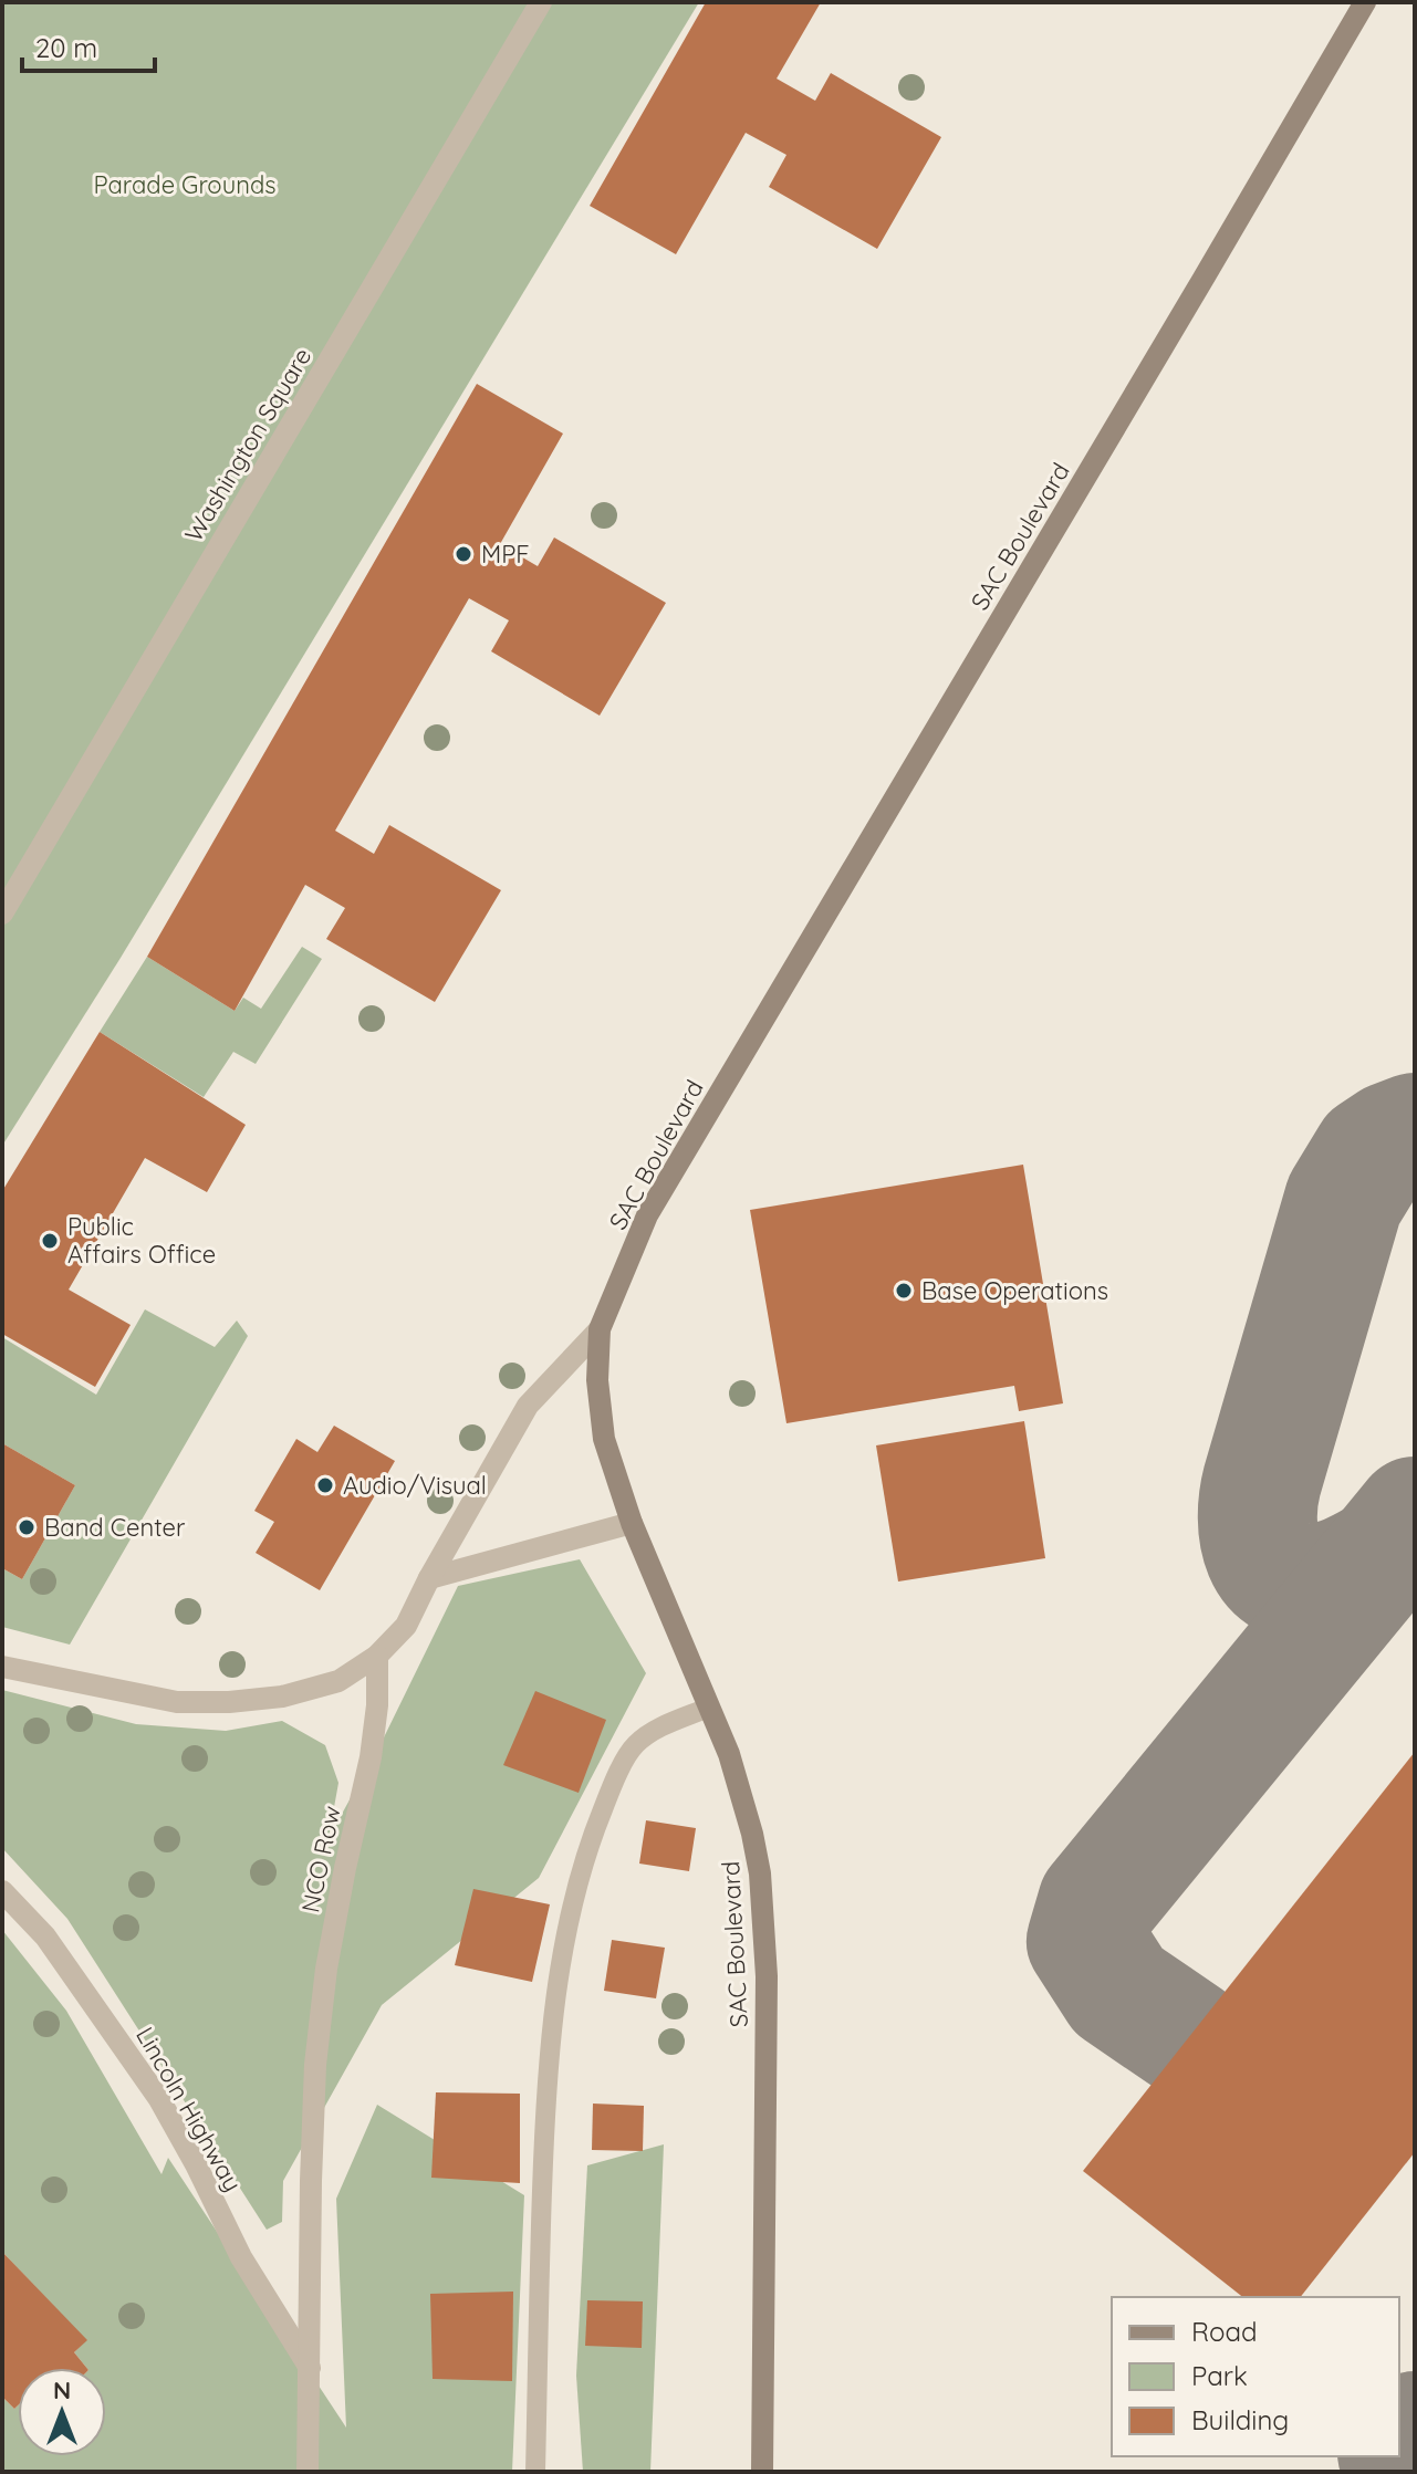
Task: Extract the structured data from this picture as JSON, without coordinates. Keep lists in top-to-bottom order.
{
  "streets": {
    "street": [
      "Washington Square",
      "SAC Boulevard",
      "NCO Row",
      "Lincoln Highway"
    ]
  },
  "crossings": [
    ["NCO Row", "Lincoln Highway"]
  ],
  "parks": ["Parade Grounds"],
  "places": [
    "MPF",
    "Public Affairs Office",
    "Base Operations",
    "Audio/Visual",
    "Band Center"
  ],
  "legend": ["Road", "Park", "Building"],
  "scale_bar": "20 m",
  "north": "top"
}
